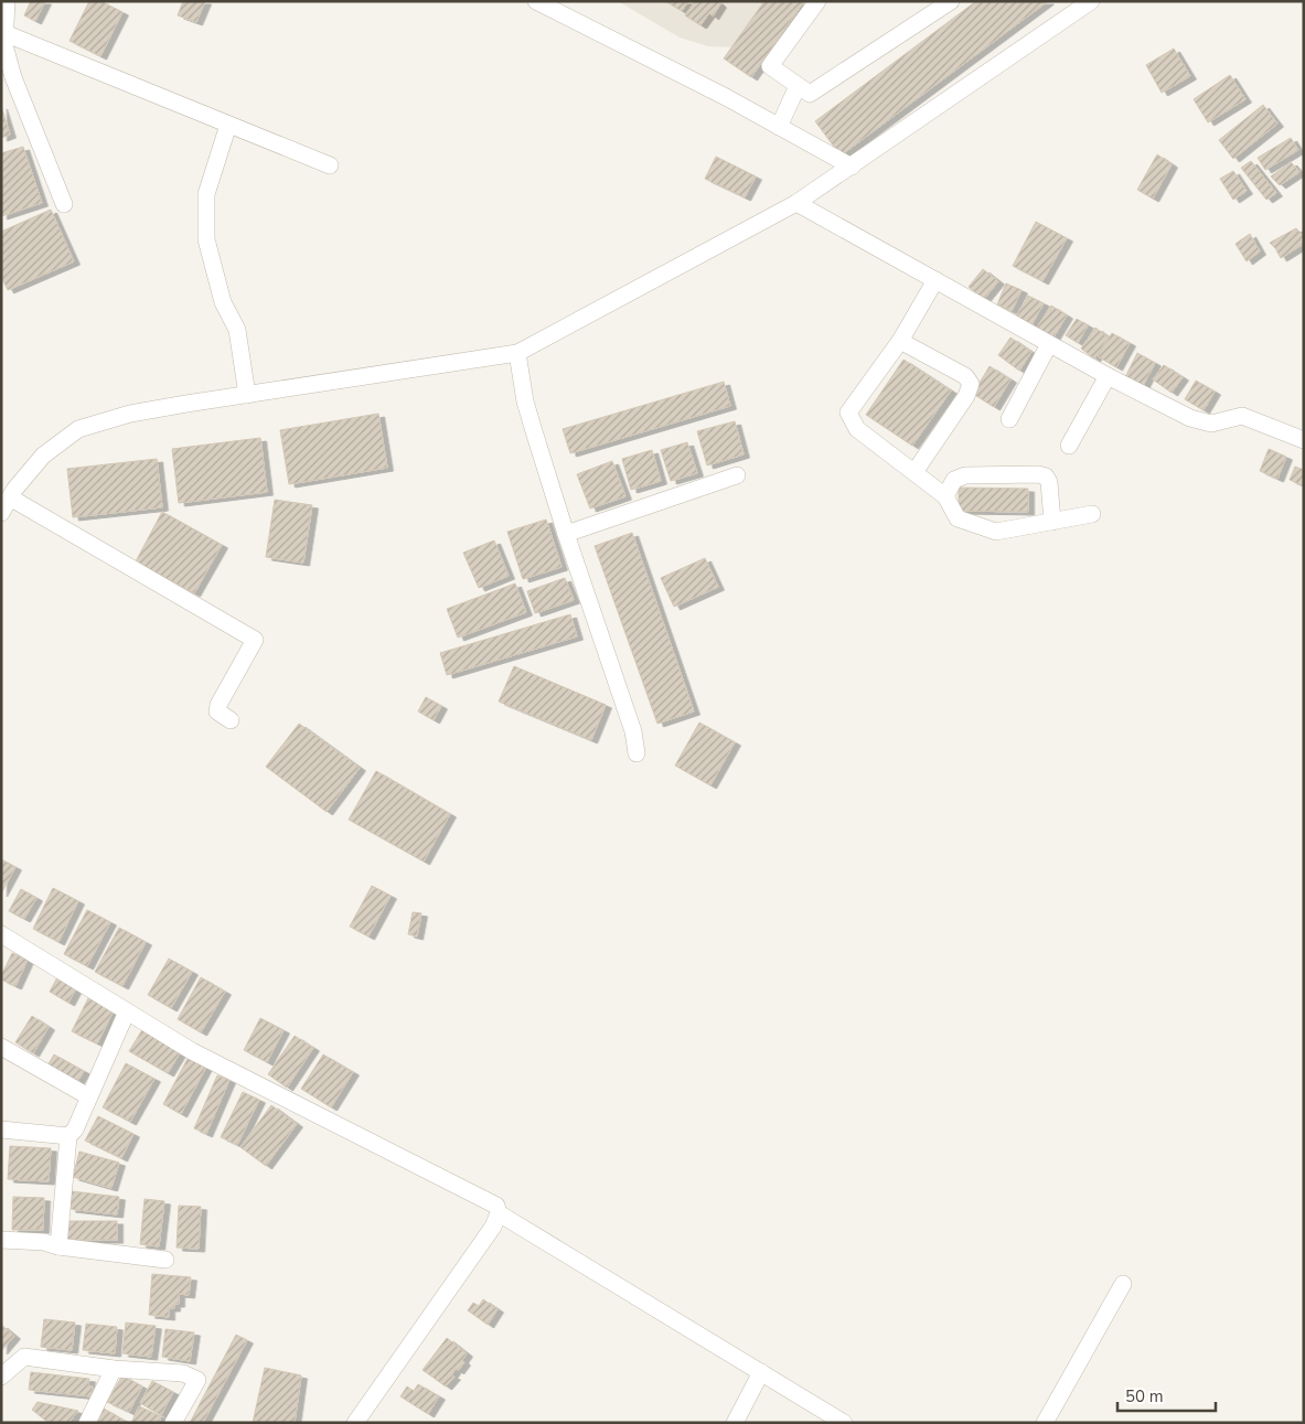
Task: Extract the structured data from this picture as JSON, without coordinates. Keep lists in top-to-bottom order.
{
  "scale_bar": "50 m"
}
